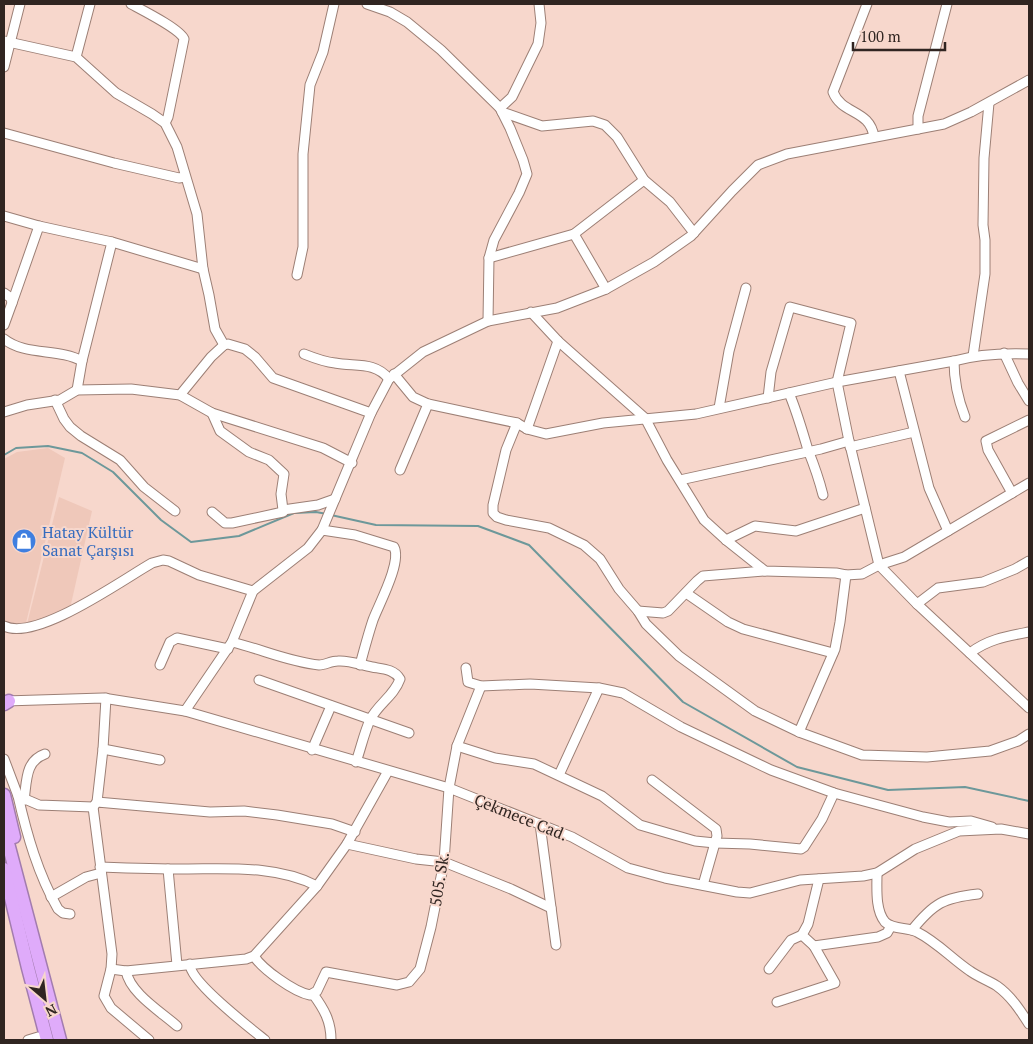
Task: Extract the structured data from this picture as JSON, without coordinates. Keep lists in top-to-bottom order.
{
  "streets": {
    "street": ["Çekmece Cad.", "505. Sk."]
  },
  "crossings": [
    ["Çekmece Cad.", "505. Sk."]
  ],
  "places": {
    "shop": ["Hatay Kültür Sanat Çarşısı"]
  },
  "scale_bar": "100 m",
  "north": "bottom right"
}
